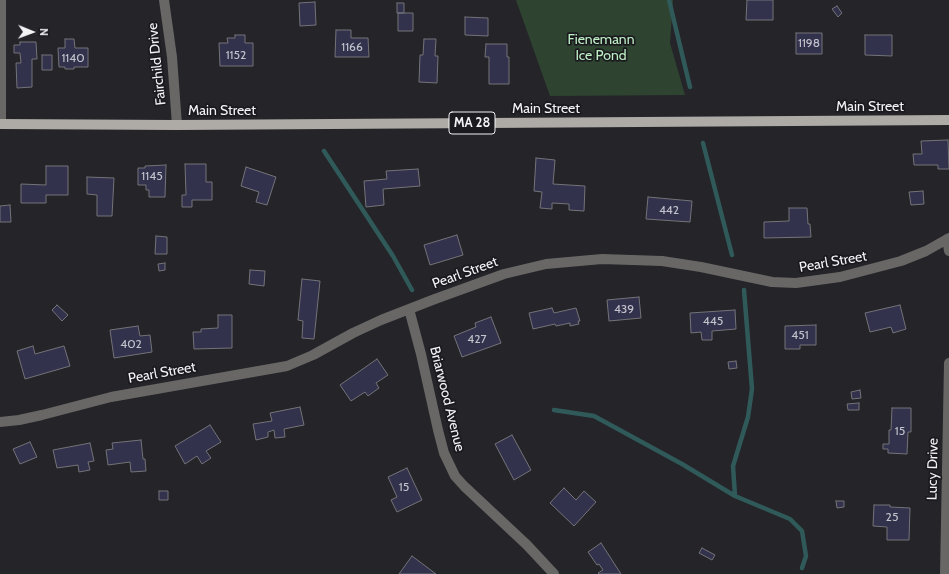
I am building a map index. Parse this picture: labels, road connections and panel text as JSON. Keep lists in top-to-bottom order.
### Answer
{
  "streets": {
    "main road": ["Main Street", "MA 28"],
    "street": [
      "Fairchild Drive",
      "Pearl Street",
      "Briarwood Avenue",
      "Lucy Drive"
    ]
  },
  "crossings": [
    ["Fairchild Drive", "Main Street"],
    ["Pearl Street", "Briarwood Avenue"]
  ],
  "parks": ["Fienemann Ice Pond"],
  "house_numbers": [
    "1198",
    "1166",
    "1152",
    "1140",
    "1145",
    "442",
    "439",
    "445",
    "451",
    "427",
    "402",
    "15",
    "15",
    "25"
  ],
  "north": "right"
}
